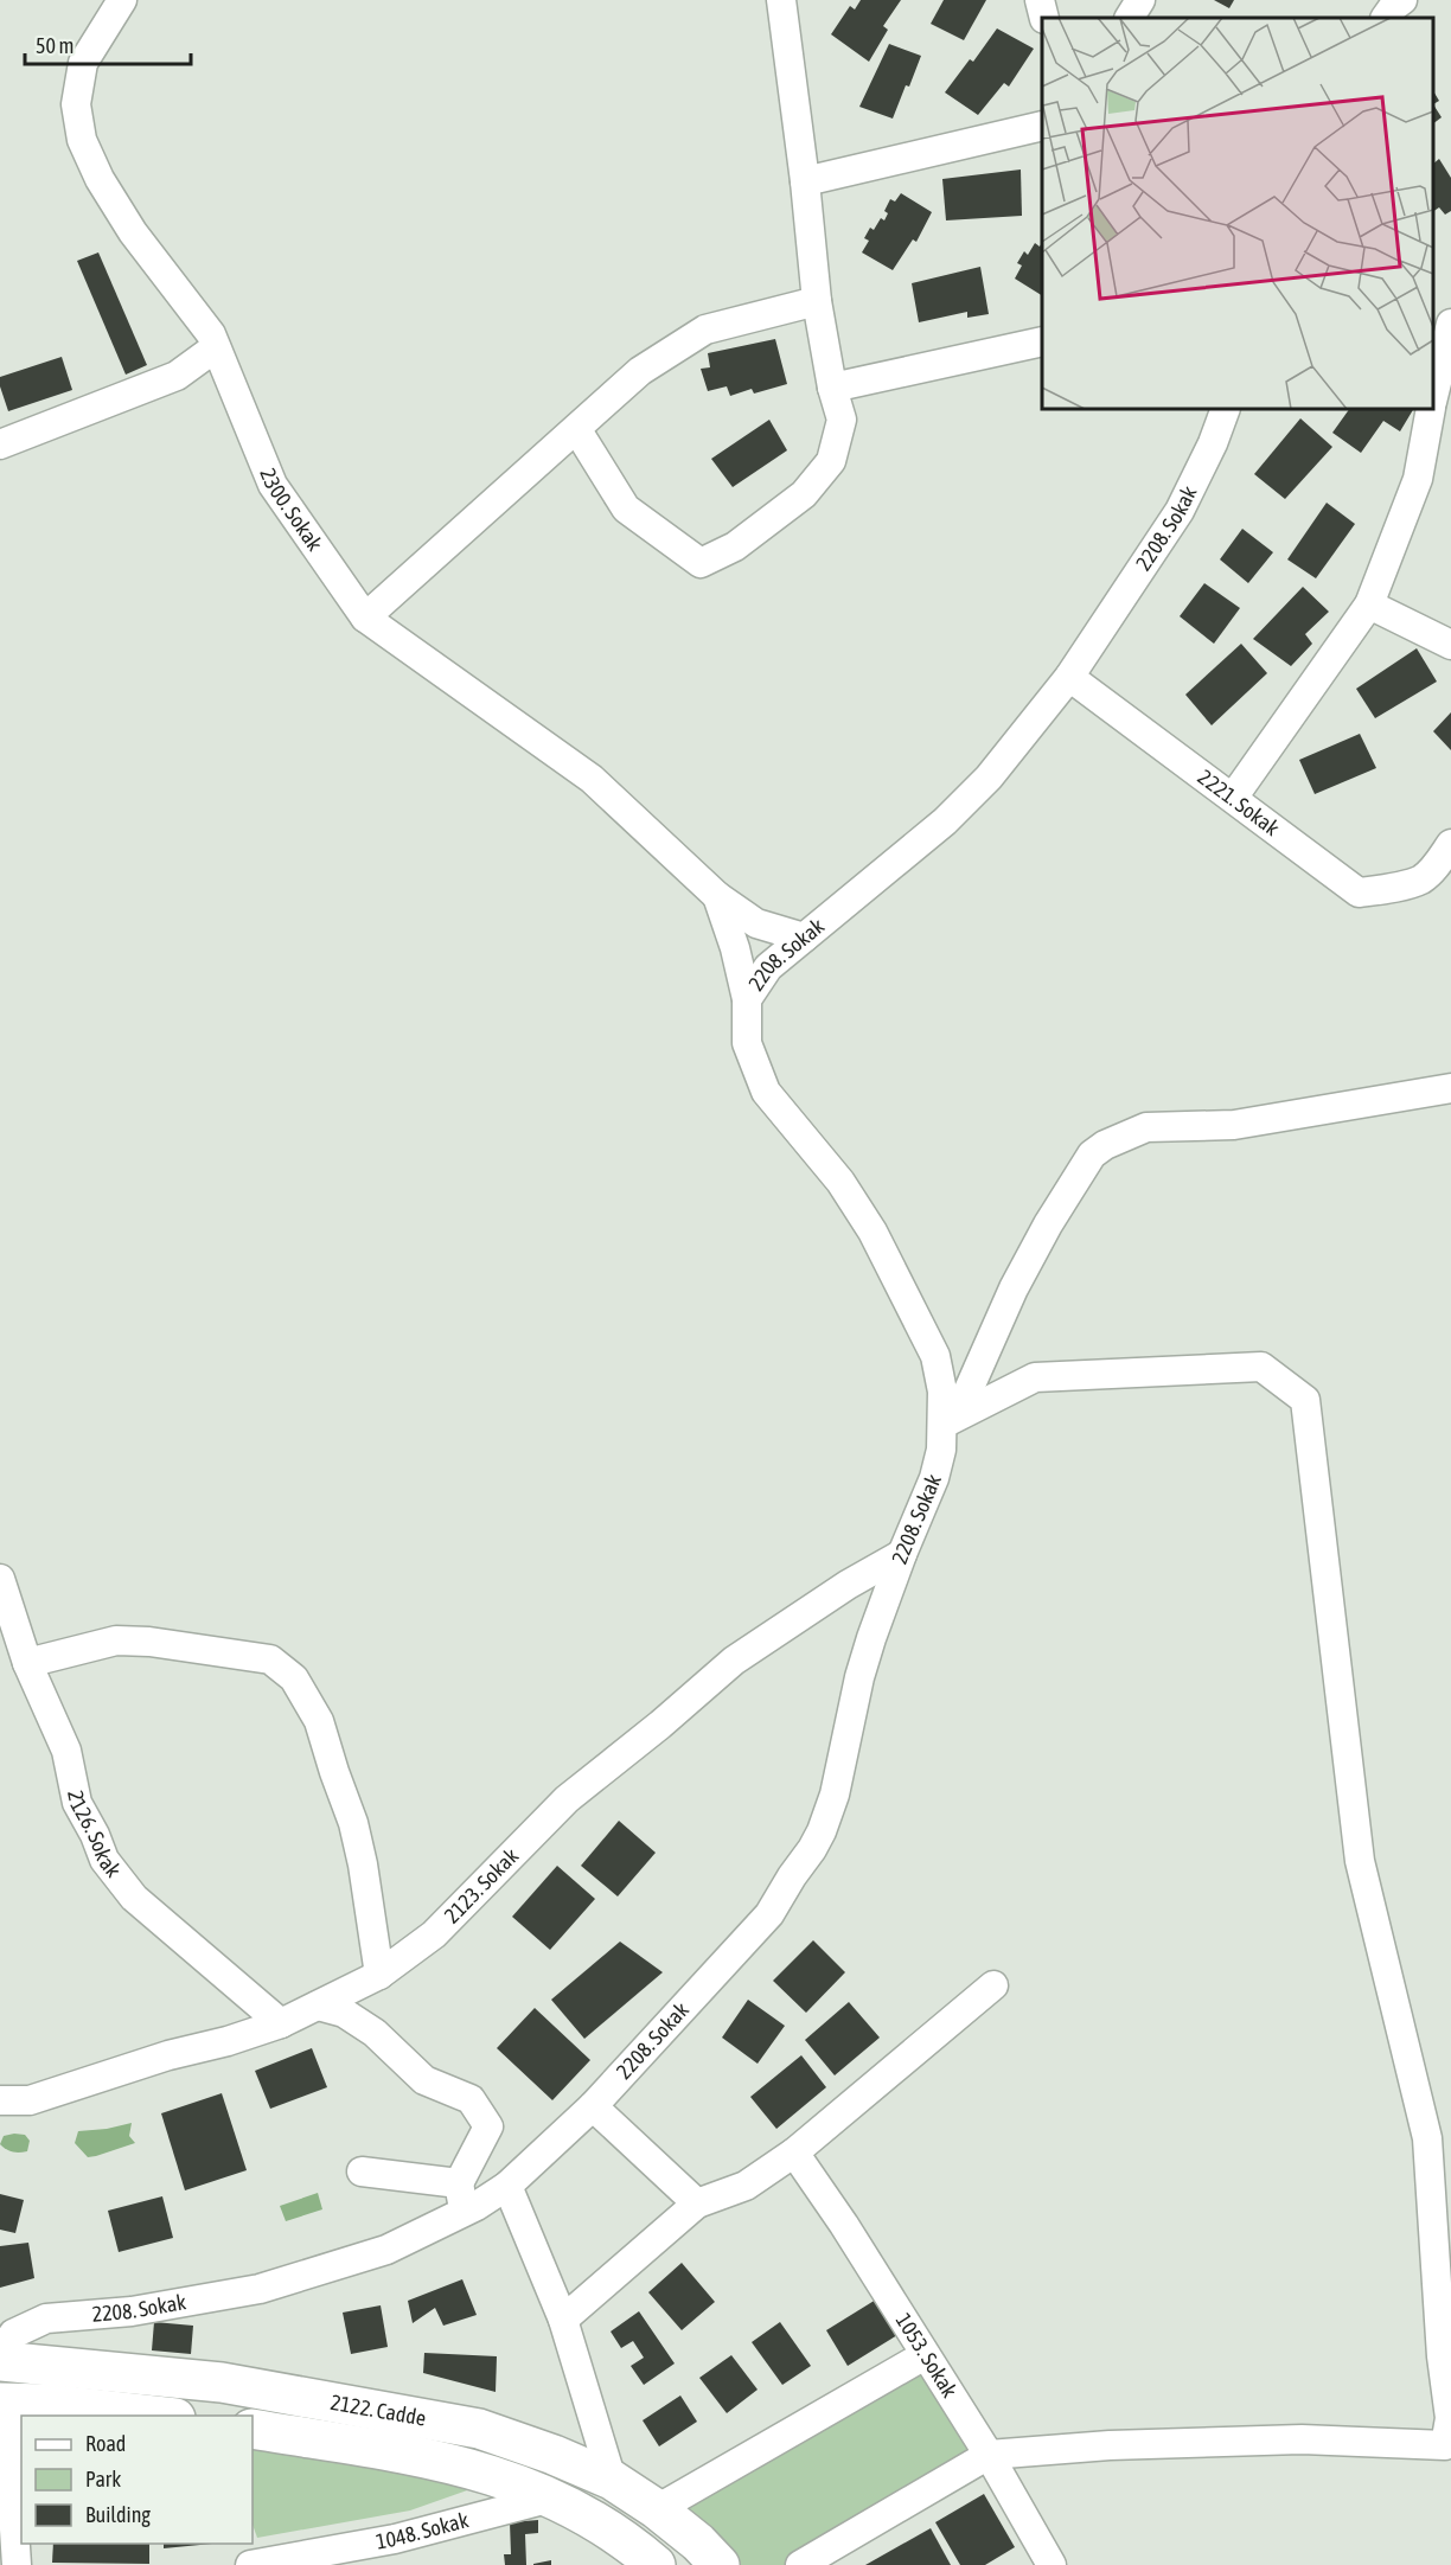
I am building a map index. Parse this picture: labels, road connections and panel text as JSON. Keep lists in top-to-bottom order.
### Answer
{
  "streets": {
    "highway": ["2122. Cadde"],
    "street": [
      "2300. Sokak",
      "2208. Sokak",
      "2221. Sokak",
      "2126. Sokak",
      "2123. Sokak",
      "1053. Sokak",
      "1048. Sokak"
    ]
  },
  "crossings": [
    ["2208. Sokak", "2221. Sokak"],
    ["2208. Sokak", "2123. Sokak"],
    ["2208. Sokak", "2122. Cadde"],
    ["2126. Sokak", "2123. Sokak"],
    ["2122. Cadde", "1048. Sokak"]
  ],
  "legend": ["Road", "Park", "Building"],
  "scale_bar": "50 m"
}
